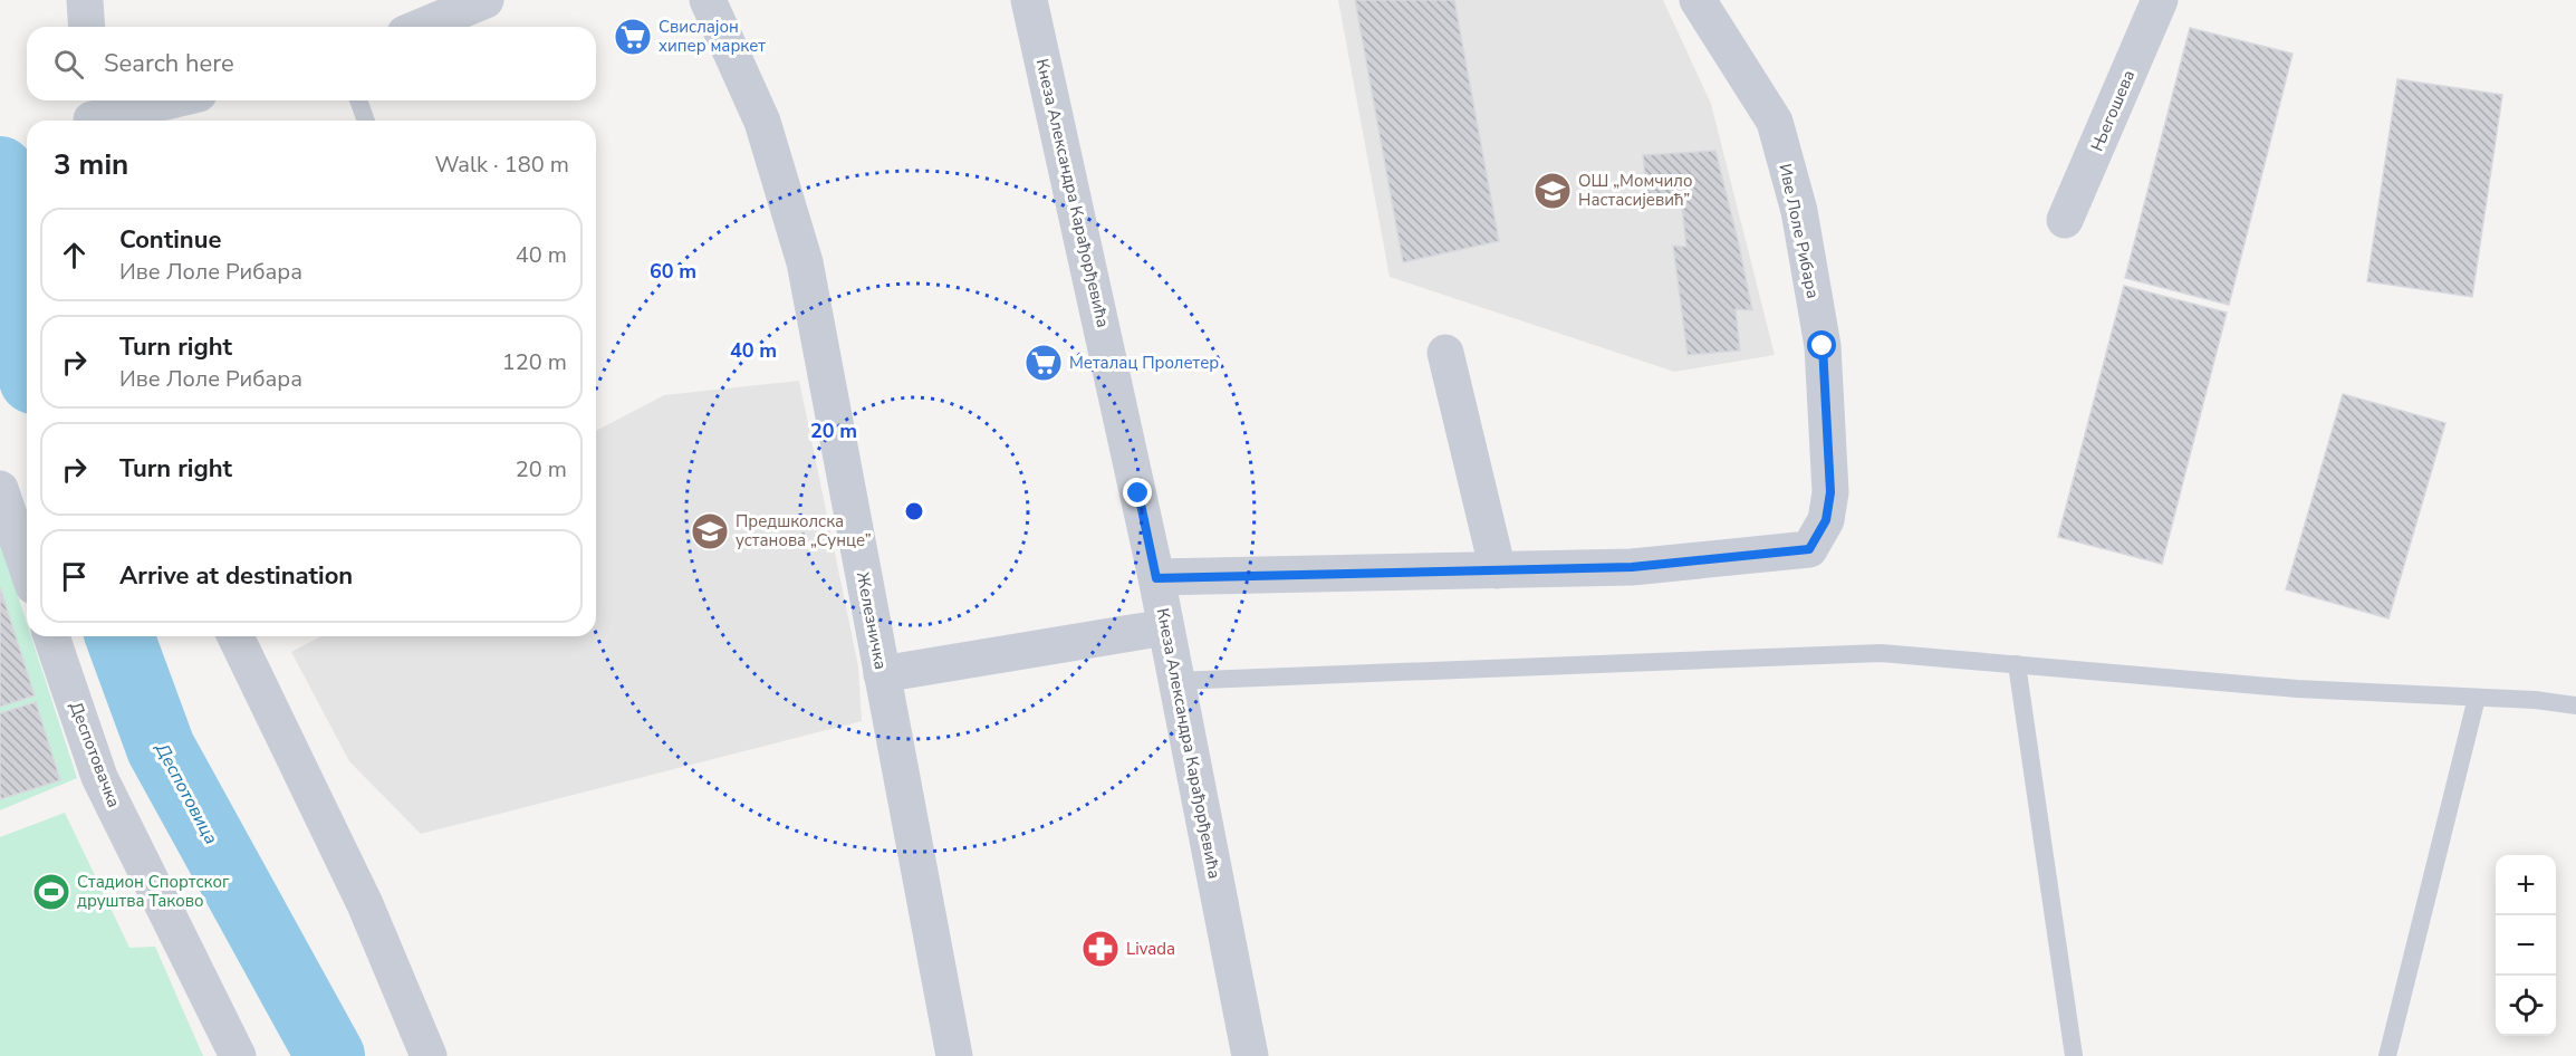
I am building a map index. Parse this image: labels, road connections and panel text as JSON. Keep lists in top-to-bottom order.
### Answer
{
  "streets": {
    "street": [
      "Његошева",
      "Кнеза Александра Карађорђевића",
      "Иве Лоле Рибара",
      "Железничка",
      "Деспотовачка"
    ]
  },
  "crossings": [
    ["Кнеза Александра Карађорђевића", "Иве Лоле Рибара"]
  ],
  "water": ["Деспотовица"],
  "places": {
    "supermarket": ["Свислајон хипер маркет", "Металац Пролетер"],
    "school or university": ["ОШ „Момчило Настасијевић”", "Предшколска установа „Сунце”"],
    "sports": ["Стадион Спортског друштва Таково"],
    "pharmacy": ["Livada"]
  },
  "page": {
    "search": "Search here",
    "heading": ["3 min", "Walk · 180 m"],
    "list": [
      ["Continue", "Иве Лоле Рибара", "40 m"],
      ["Turn right", "Иве Лоле Рибара", "120 m"],
      ["Turn right", "20 m"],
      "Arrive at destination"
    ],
    "map_buttons": ["+", "−"]
  },
  "rings": ["60 m", "40 m", "20 m"]
}
